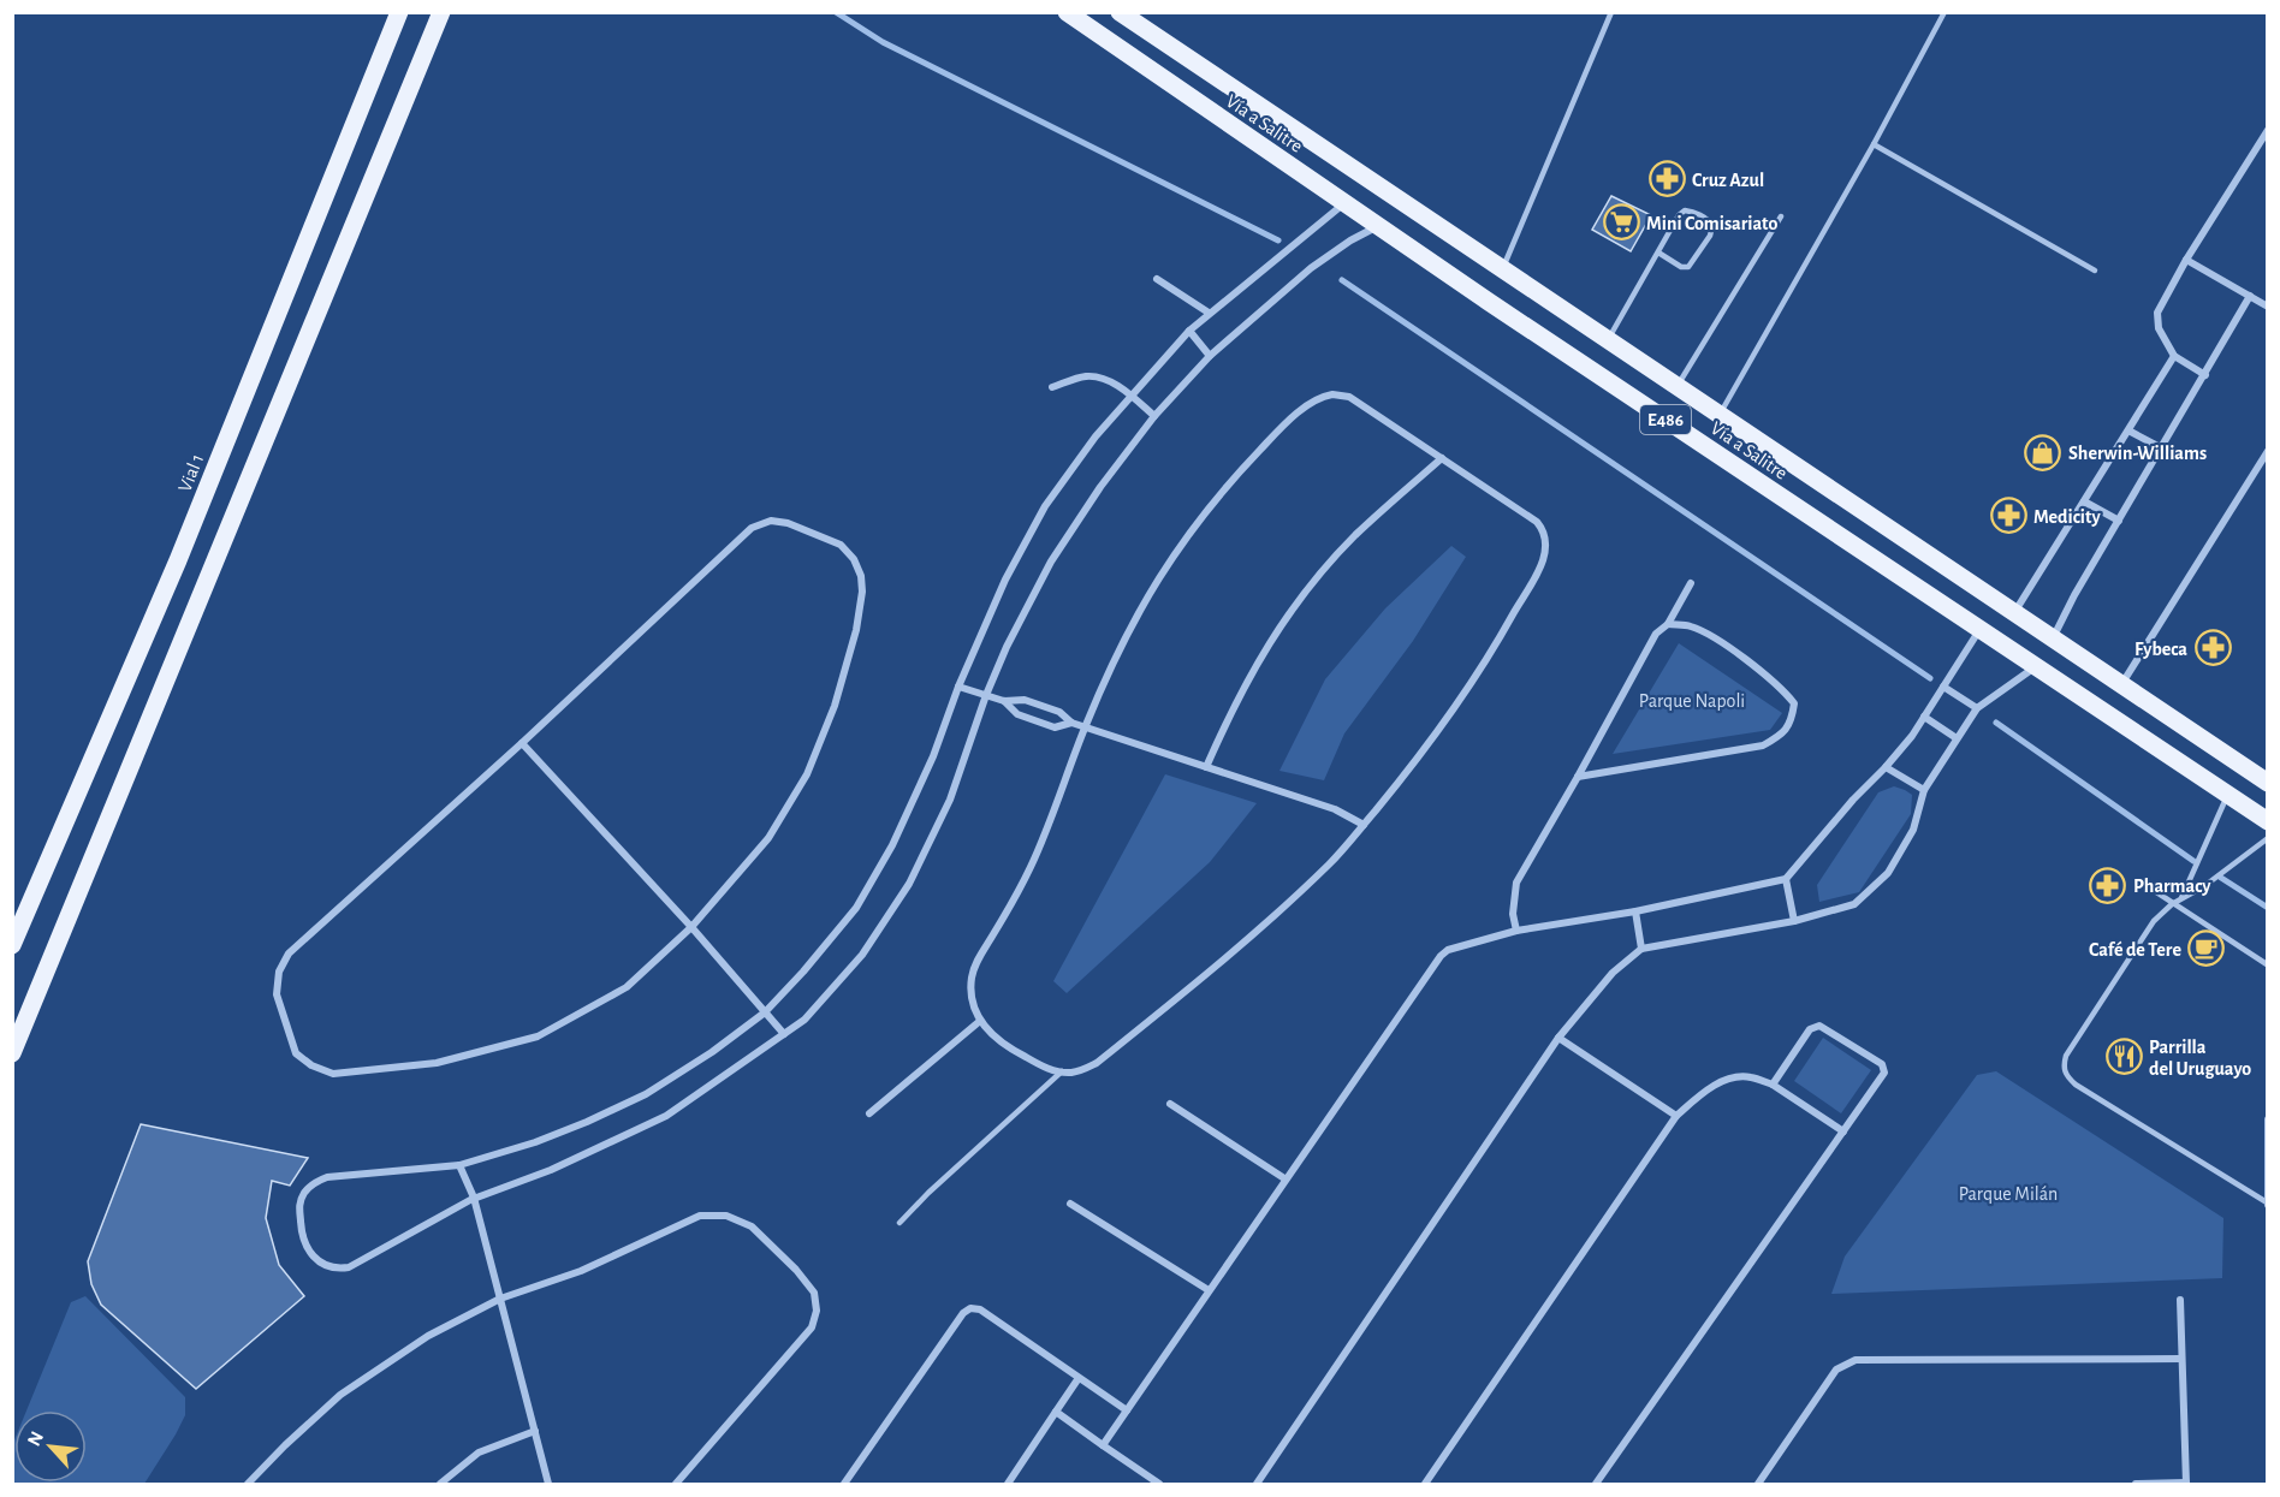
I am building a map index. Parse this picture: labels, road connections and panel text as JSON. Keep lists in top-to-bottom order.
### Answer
{
  "streets": {
    "main road": ["Vía a Salitre", "E486", "Vial 1"]
  },
  "parks": ["Parque Napoli", "Parque Milán"],
  "places": {
    "pharmacy": [
      "Cruz Azul",
      "Medicity",
      "Fybeca",
      "Pharmacy"
    ],
    "supermarket": ["Mini Comisariato"],
    "shop": ["Sherwin-Williams"],
    "cafe": ["Café de Tere"],
    "restaurant": ["Parrilla del Uruguayo"]
  },
  "north": "top left"
}
